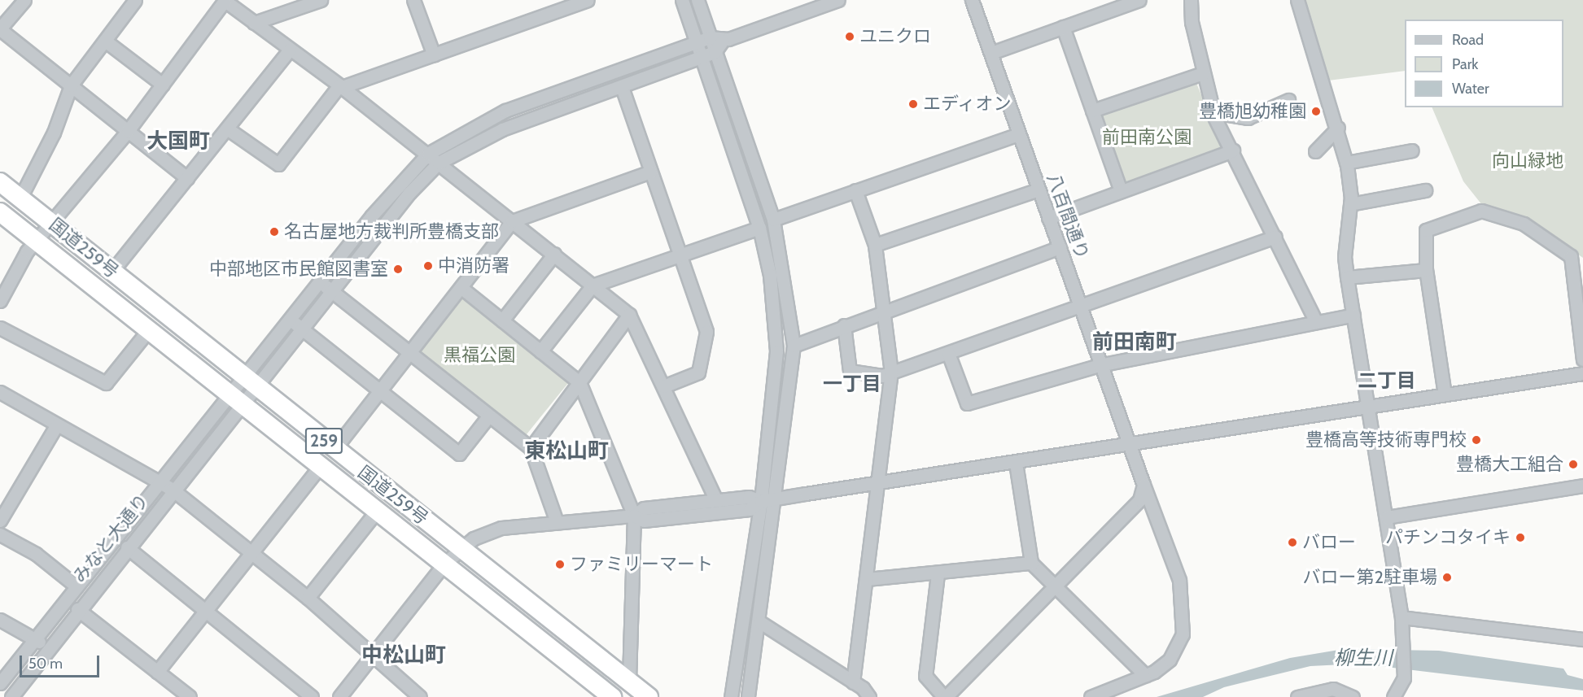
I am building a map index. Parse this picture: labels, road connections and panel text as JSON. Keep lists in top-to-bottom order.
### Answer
{
  "streets": {
    "highway": ["国道259号", "259"],
    "street": ["八百間通り", "みなと大通り"]
  },
  "crossings": [
    ["国道259号", "みなと大通り"]
  ],
  "districts": [
    "大国町",
    "前田南町",
    "二丁目",
    "一丁目",
    "東松山町",
    "中松山町"
  ],
  "water": ["柳生川"],
  "parks": ["前田南公園", "向山緑地", "黒福公園"],
  "places": [
    "ユニクロ",
    "エディオン",
    "豊橋旭幼稚園",
    "名古屋地方裁判所豊橋支部",
    "中消防署",
    "中部地区市民館図書室",
    "豊橋高等技術専門校",
    "豊橋大工組合",
    "パチンコタイキ",
    "バロー",
    "ファミリーマート",
    "バロー第2駐車場"
  ],
  "legend": ["Road", "Park", "Water"],
  "scale_bar": "50 m"
}
